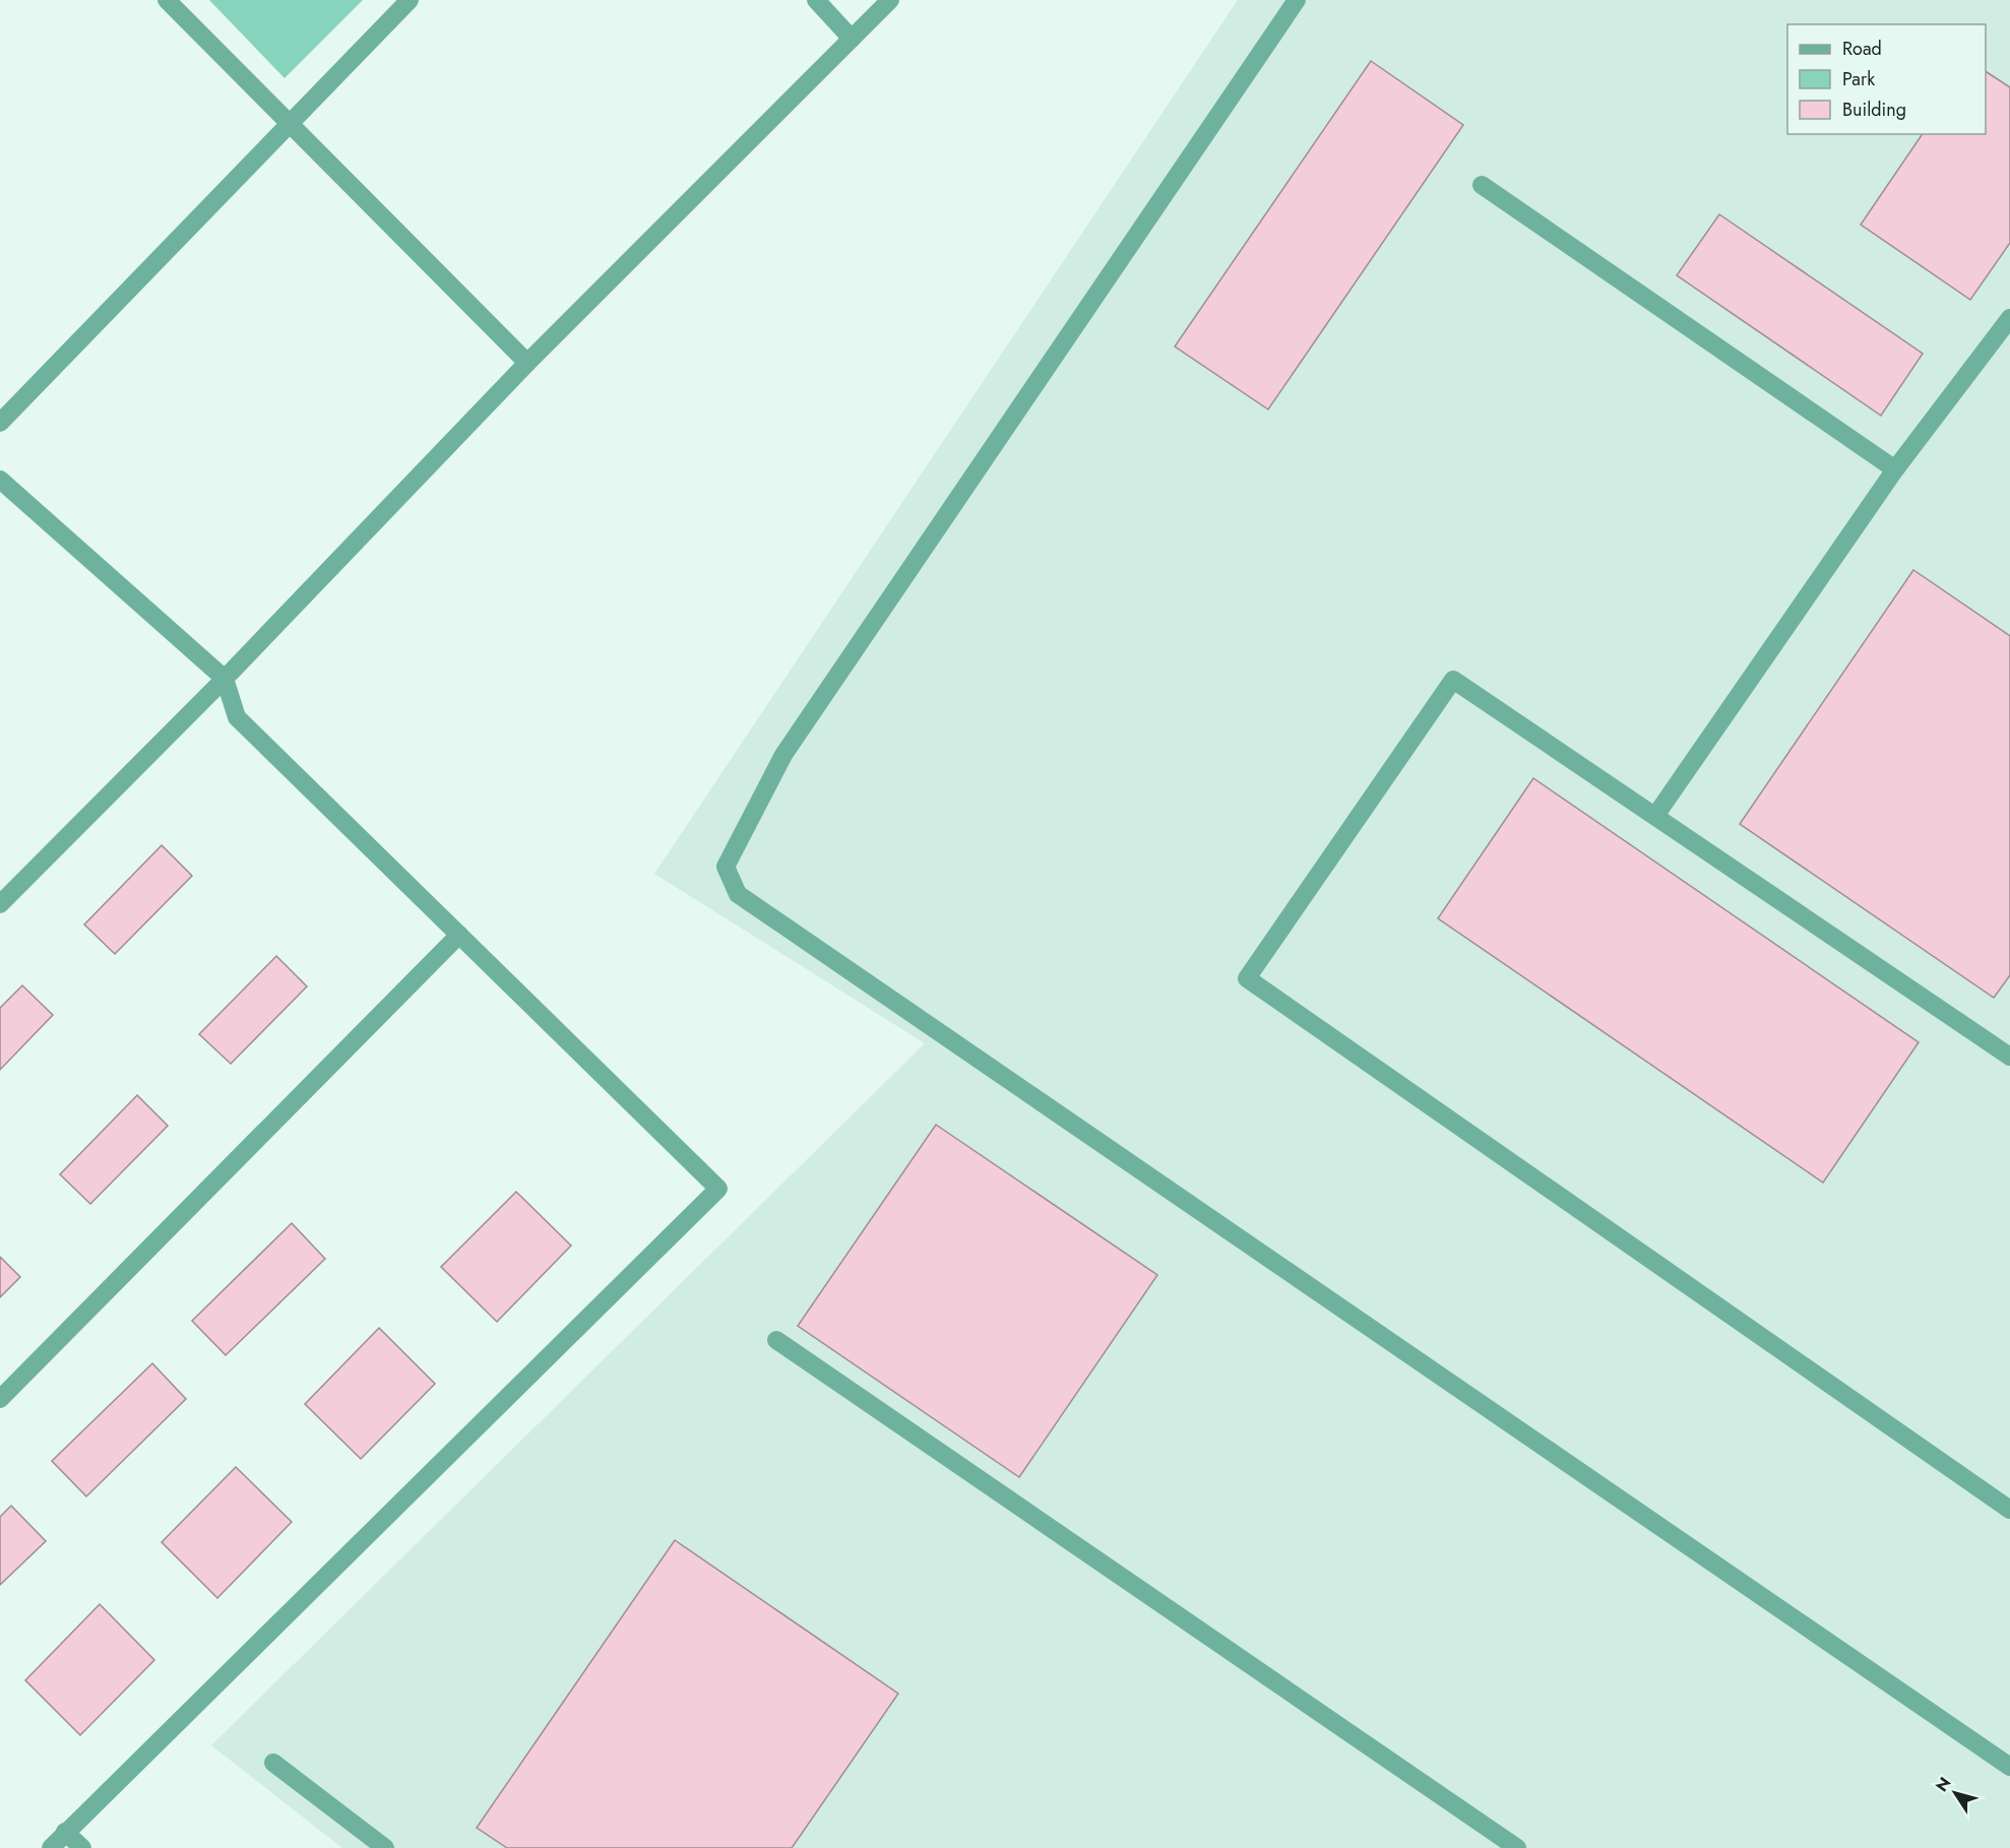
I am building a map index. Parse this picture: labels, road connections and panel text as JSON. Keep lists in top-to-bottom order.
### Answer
{
  "legend": ["Road", "Park", "Building"],
  "north": "top left"
}
